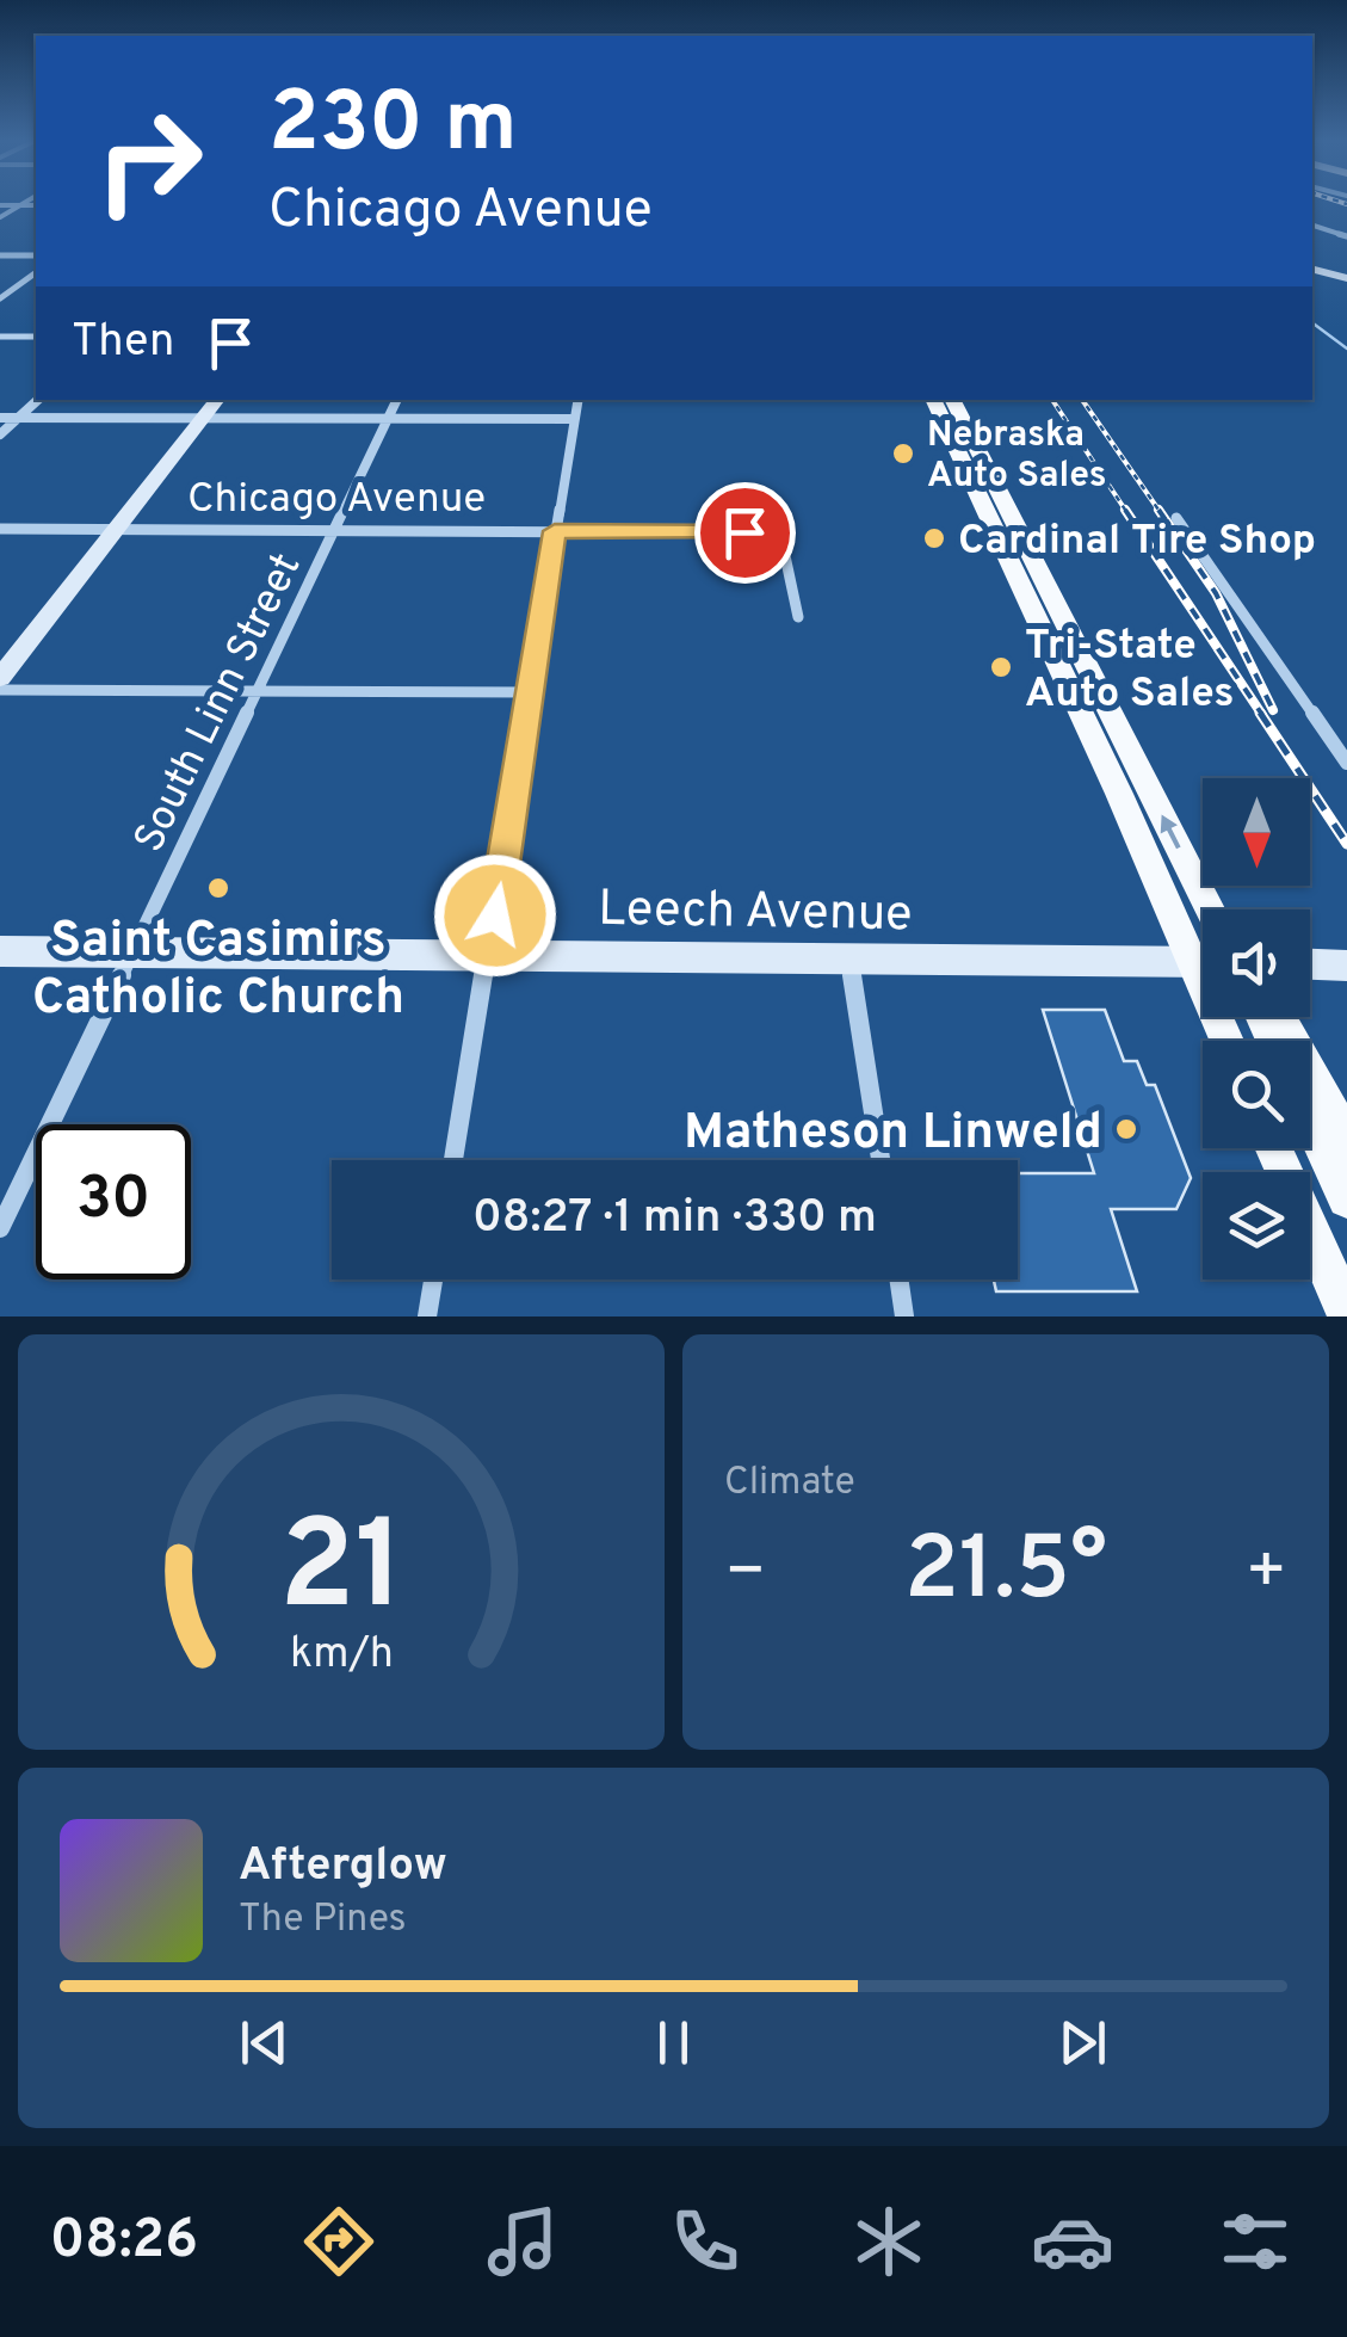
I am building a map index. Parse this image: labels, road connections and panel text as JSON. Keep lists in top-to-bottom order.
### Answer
{
  "streets": {
    "street": ["Chicago Avenue", "South Linn Street", "Leech Avenue"]
  },
  "crossings": [
    ["Chicago Avenue", "South Linn Street"],
    ["South Linn Street", "Leech Avenue"]
  ],
  "places": [
    "Nebraska Auto Sales",
    "Cardinal Tire Shop",
    "Tri-State Auto Sales",
    "Saint Casimirs Catholic Church",
    "Matheson Linweld"
  ],
  "north": "bottom",
  "page": {
    "turn": ["230 m", "Chicago Avenue"],
    "then": "Then",
    "limit": "30",
    "trip": "08:27 · 1 min · 330 m",
    "tile": "Climate",
    "heat": ["−", "21.5°", "+"],
    "song": ["Afterglow", "The Pines"],
    "tabs": "08:26",
    "gauge": ["21", "km/h"]
  }
}
